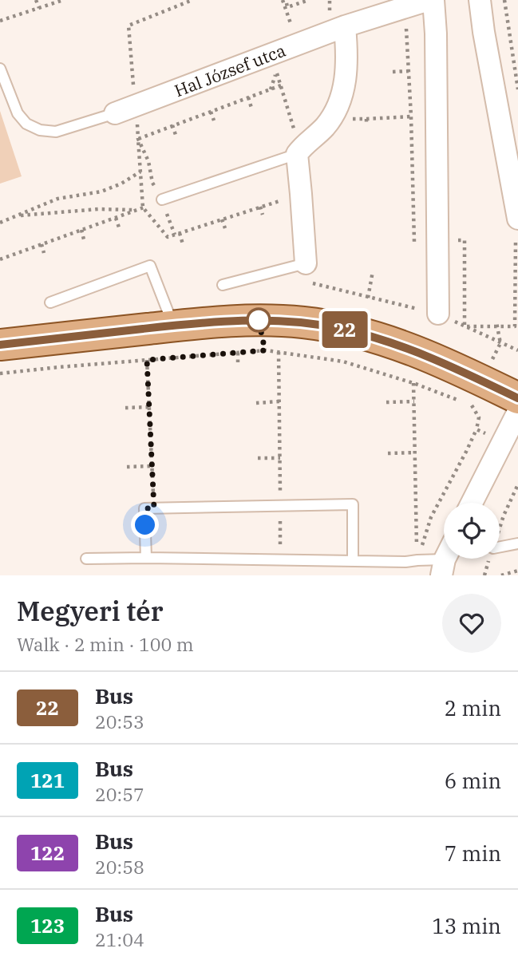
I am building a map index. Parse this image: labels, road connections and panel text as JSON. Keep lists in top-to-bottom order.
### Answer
{
  "streets": {
    "street": ["Hal József utca"]
  },
  "lines": ["bus line 22"],
  "page": {
    "on_map": "22",
    "heading": ["Megyeri tér", "Walk · 2 min · 100 m"],
    "list": [
      {
        "mark": "22",
        "name": "Bus",
        "note": "20:53",
        "value": "2 min"
      },
      {
        "mark": "121",
        "name": "Bus",
        "note": "20:57",
        "value": "6 min"
      },
      {
        "mark": "122",
        "name": "Bus",
        "note": "20:58",
        "value": "7 min"
      },
      {
        "mark": "123",
        "name": "Bus",
        "note": "21:04",
        "value": "13 min"
      }
    ]
  }
}
